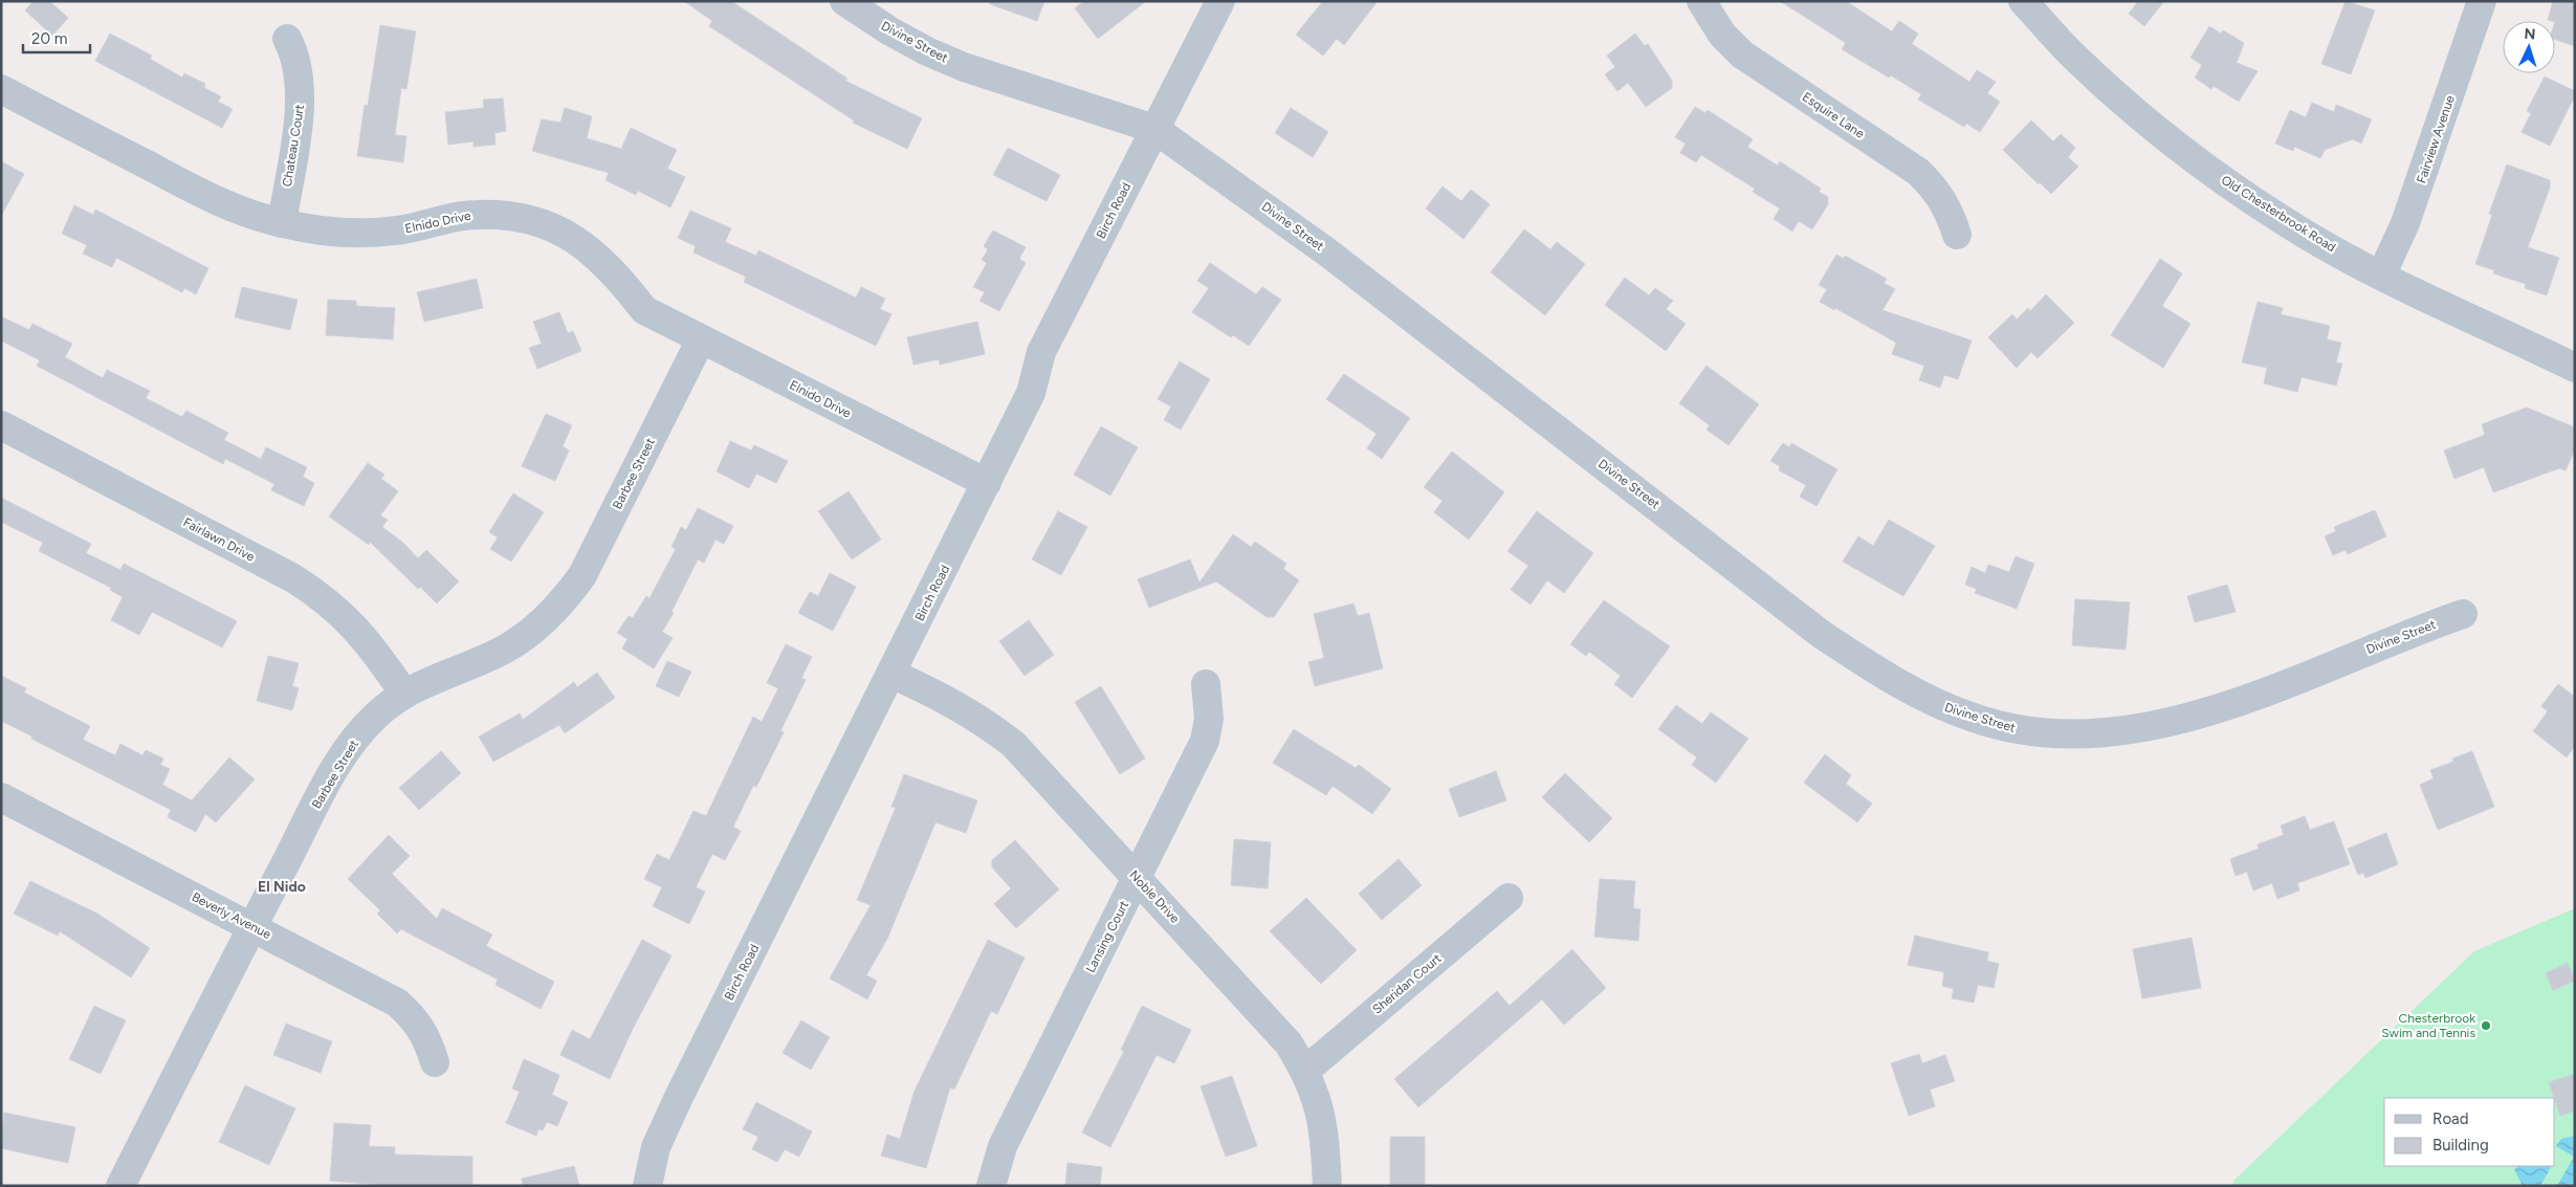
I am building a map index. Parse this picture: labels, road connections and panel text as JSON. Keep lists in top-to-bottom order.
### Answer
{
  "streets": {
    "street": [
      "Divine Street",
      "Esquire Lane",
      "Fairview Avenue",
      "Chateau Court",
      "Birch Road",
      "Old Chesterbrook Road",
      "Elnido Drive",
      "Barbee Street",
      "Fairlawn Drive",
      "Noble Drive",
      "Beverly Avenue",
      "Lansing Court",
      "Sheridan Court"
    ]
  },
  "crossings": [
    ["Divine Street", "Birch Road"],
    ["Fairview Avenue", "Old Chesterbrook Road"],
    ["Chateau Court", "Elnido Drive"],
    ["Birch Road", "Elnido Drive"],
    ["Birch Road", "Noble Drive"],
    ["Elnido Drive", "Barbee Street"],
    ["Barbee Street", "Fairlawn Drive"],
    ["Barbee Street", "Beverly Avenue"],
    ["Noble Drive", "Lansing Court"],
    ["Noble Drive", "Sheridan Court"]
  ],
  "districts": ["El Nido"],
  "places": ["Chesterbrook Swim and Tennis"],
  "legend": ["Road", "Building"],
  "scale_bar": "20 m",
  "north": "top"
}
